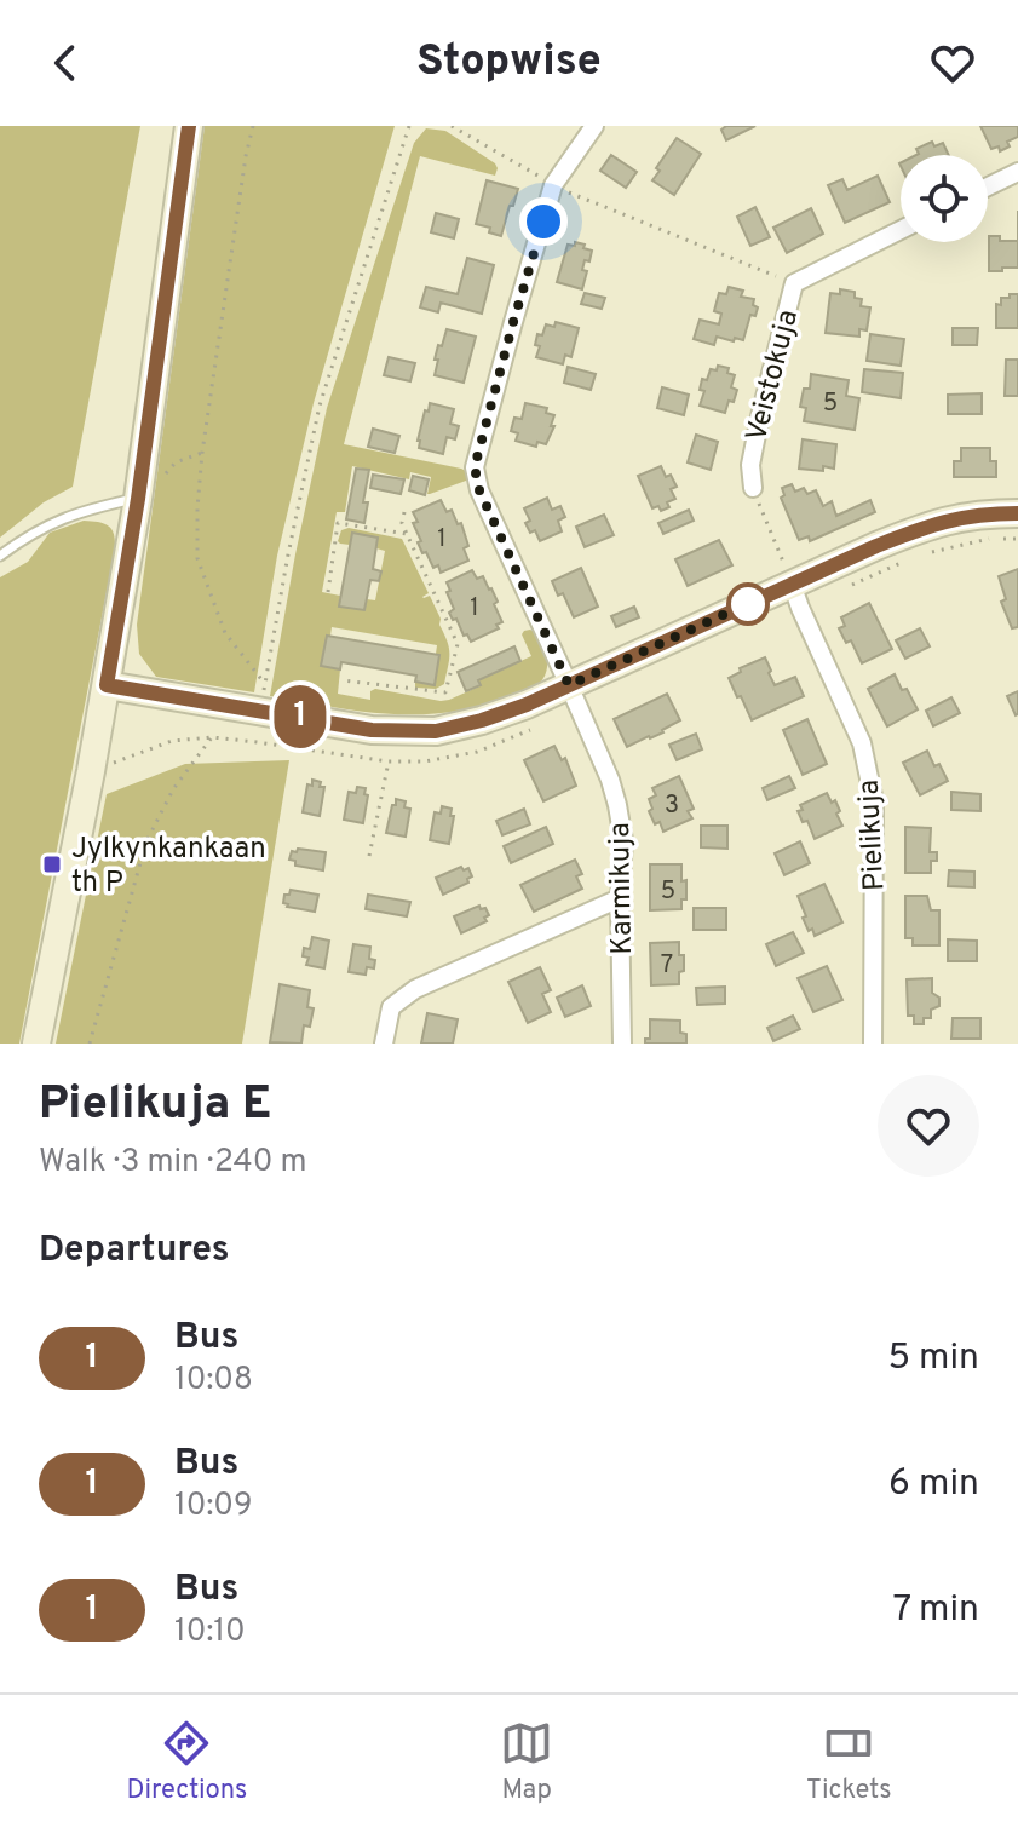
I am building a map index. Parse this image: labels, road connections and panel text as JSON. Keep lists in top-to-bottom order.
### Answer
{
  "streets": {
    "street": ["Veistokuja", "Pielikuja", "Karmikuja"]
  },
  "places": {
    "transit": ["Jylkynkankaan th P"]
  },
  "lines": ["bus line 1"],
  "house_numbers": [
    "5",
    "1",
    "1",
    "3",
    "5",
    "7"
  ],
  "page": {
    "header": "Stopwise",
    "on_map": "1",
    "heading": [
      ["Pielikuja E", "Walk · 3 min · 240 m"],
      "Departures"
    ],
    "list": [
      {
        "mark": "1",
        "name": "Bus",
        "note": "10:08",
        "value": "5 min"
      },
      {
        "mark": "1",
        "name": "Bus",
        "note": "10:09",
        "value": "6 min"
      },
      {
        "mark": "1",
        "name": "Bus",
        "note": "10:10",
        "value": "7 min"
      }
    ],
    "tabs": ["Directions", "Map", "Tickets"]
  }
}
